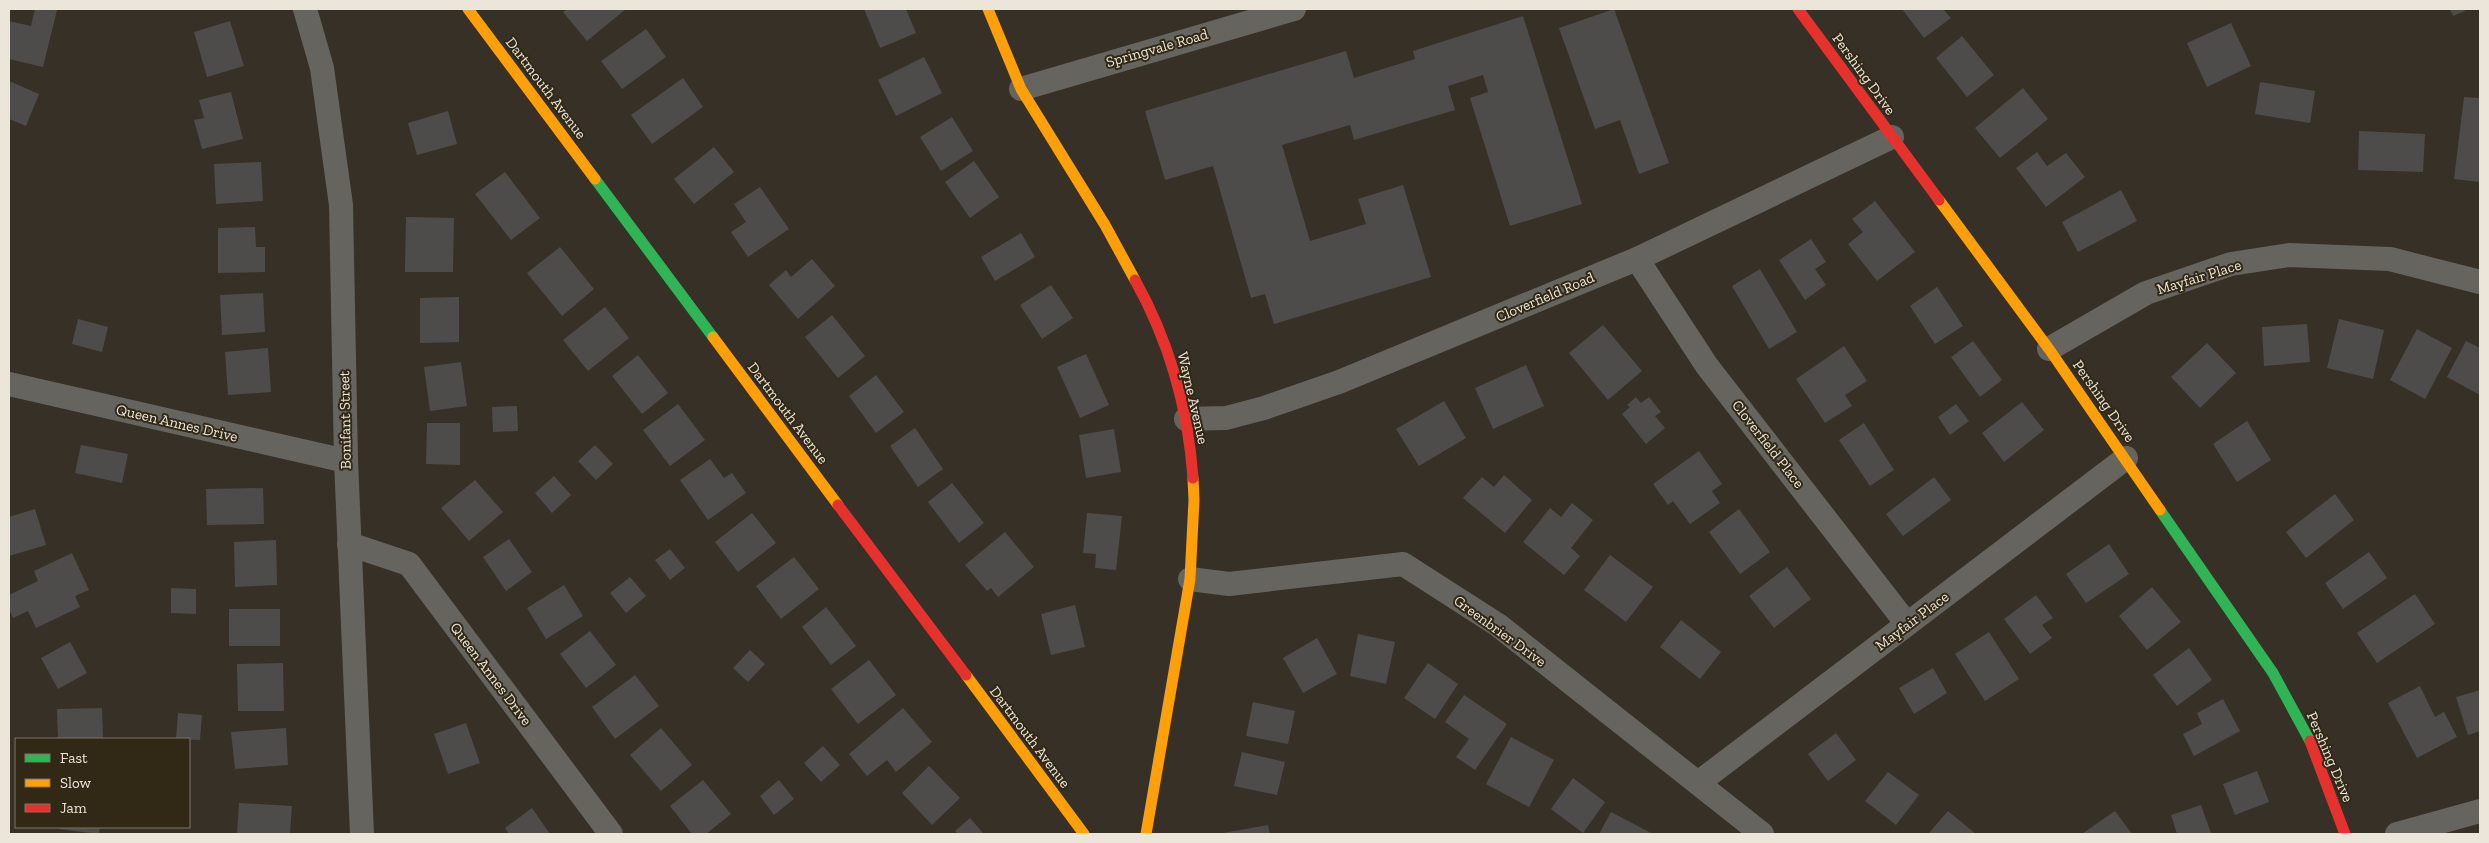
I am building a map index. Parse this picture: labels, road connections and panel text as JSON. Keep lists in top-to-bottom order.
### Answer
{
  "streets": {
    "street": [
      "Springvale Road",
      "Pershing Drive",
      "Dartmouth Avenue",
      "Mayfair Place",
      "Cloverfield Road",
      "Wayne Avenue",
      "Bonifant Street",
      "Queen Annes Drive",
      "Cloverfield Place",
      "Greenbrier Drive"
    ]
  },
  "crossings": [
    ["Springvale Road", "Wayne Avenue"],
    ["Pershing Drive", "Mayfair Place"],
    ["Pershing Drive", "Cloverfield Road"],
    ["Mayfair Place", "Cloverfield Place"],
    ["Mayfair Place", "Greenbrier Drive"],
    ["Cloverfield Road", "Wayne Avenue"],
    ["Cloverfield Road", "Cloverfield Place"],
    ["Wayne Avenue", "Greenbrier Drive"],
    ["Bonifant Street", "Queen Annes Drive"]
  ],
  "legend": ["Fast", "Slow", "Jam"]
}
